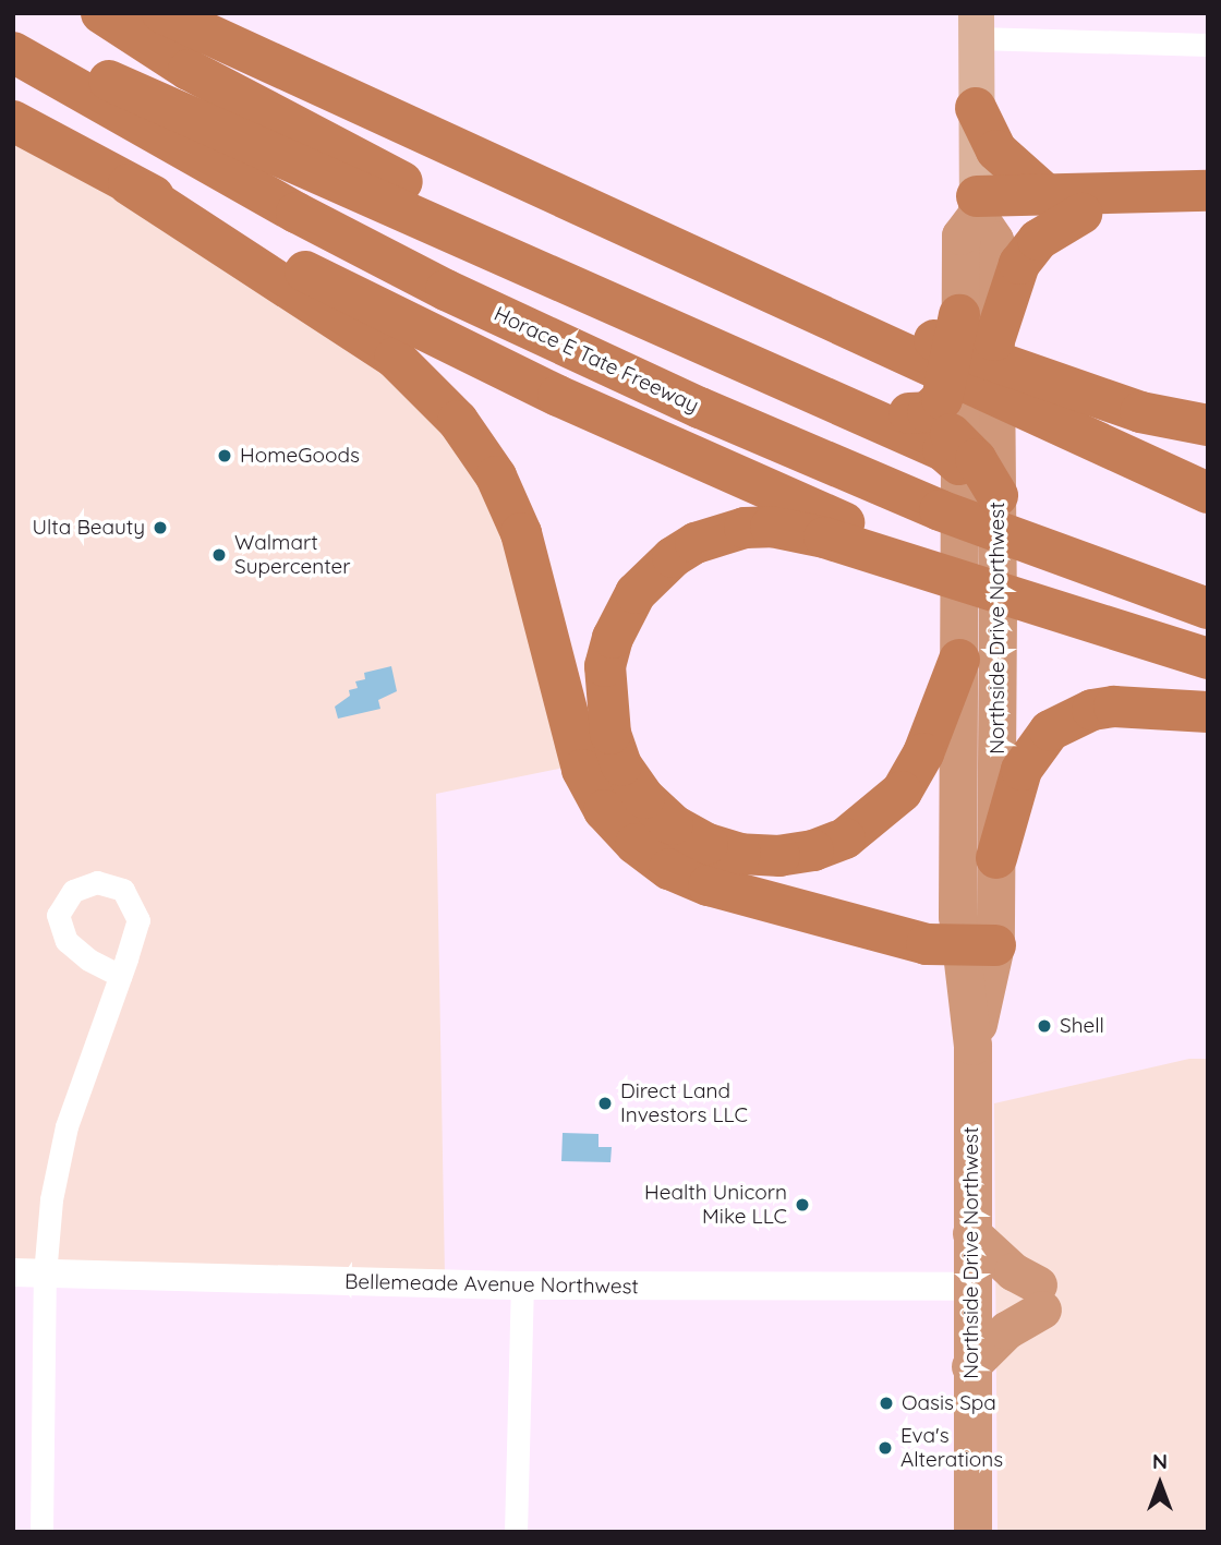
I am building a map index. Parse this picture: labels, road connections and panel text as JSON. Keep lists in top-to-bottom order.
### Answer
{
  "streets": {
    "highway": ["Horace E Tate Freeway", "Northside Drive Northwest"],
    "street": ["Bellemeade Avenue Northwest"]
  },
  "crossings": [
    ["Northside Drive Northwest", "Bellemeade Avenue Northwest"]
  ],
  "places": [
    "HomeGoods",
    "Ulta Beauty",
    "Walmart Supercenter",
    "Shell",
    "Direct Land Investors LLC",
    "Health Unicorn Mike LLC",
    "Oasis Spa",
    "Eva's Alterations"
  ],
  "north": "top"
}
